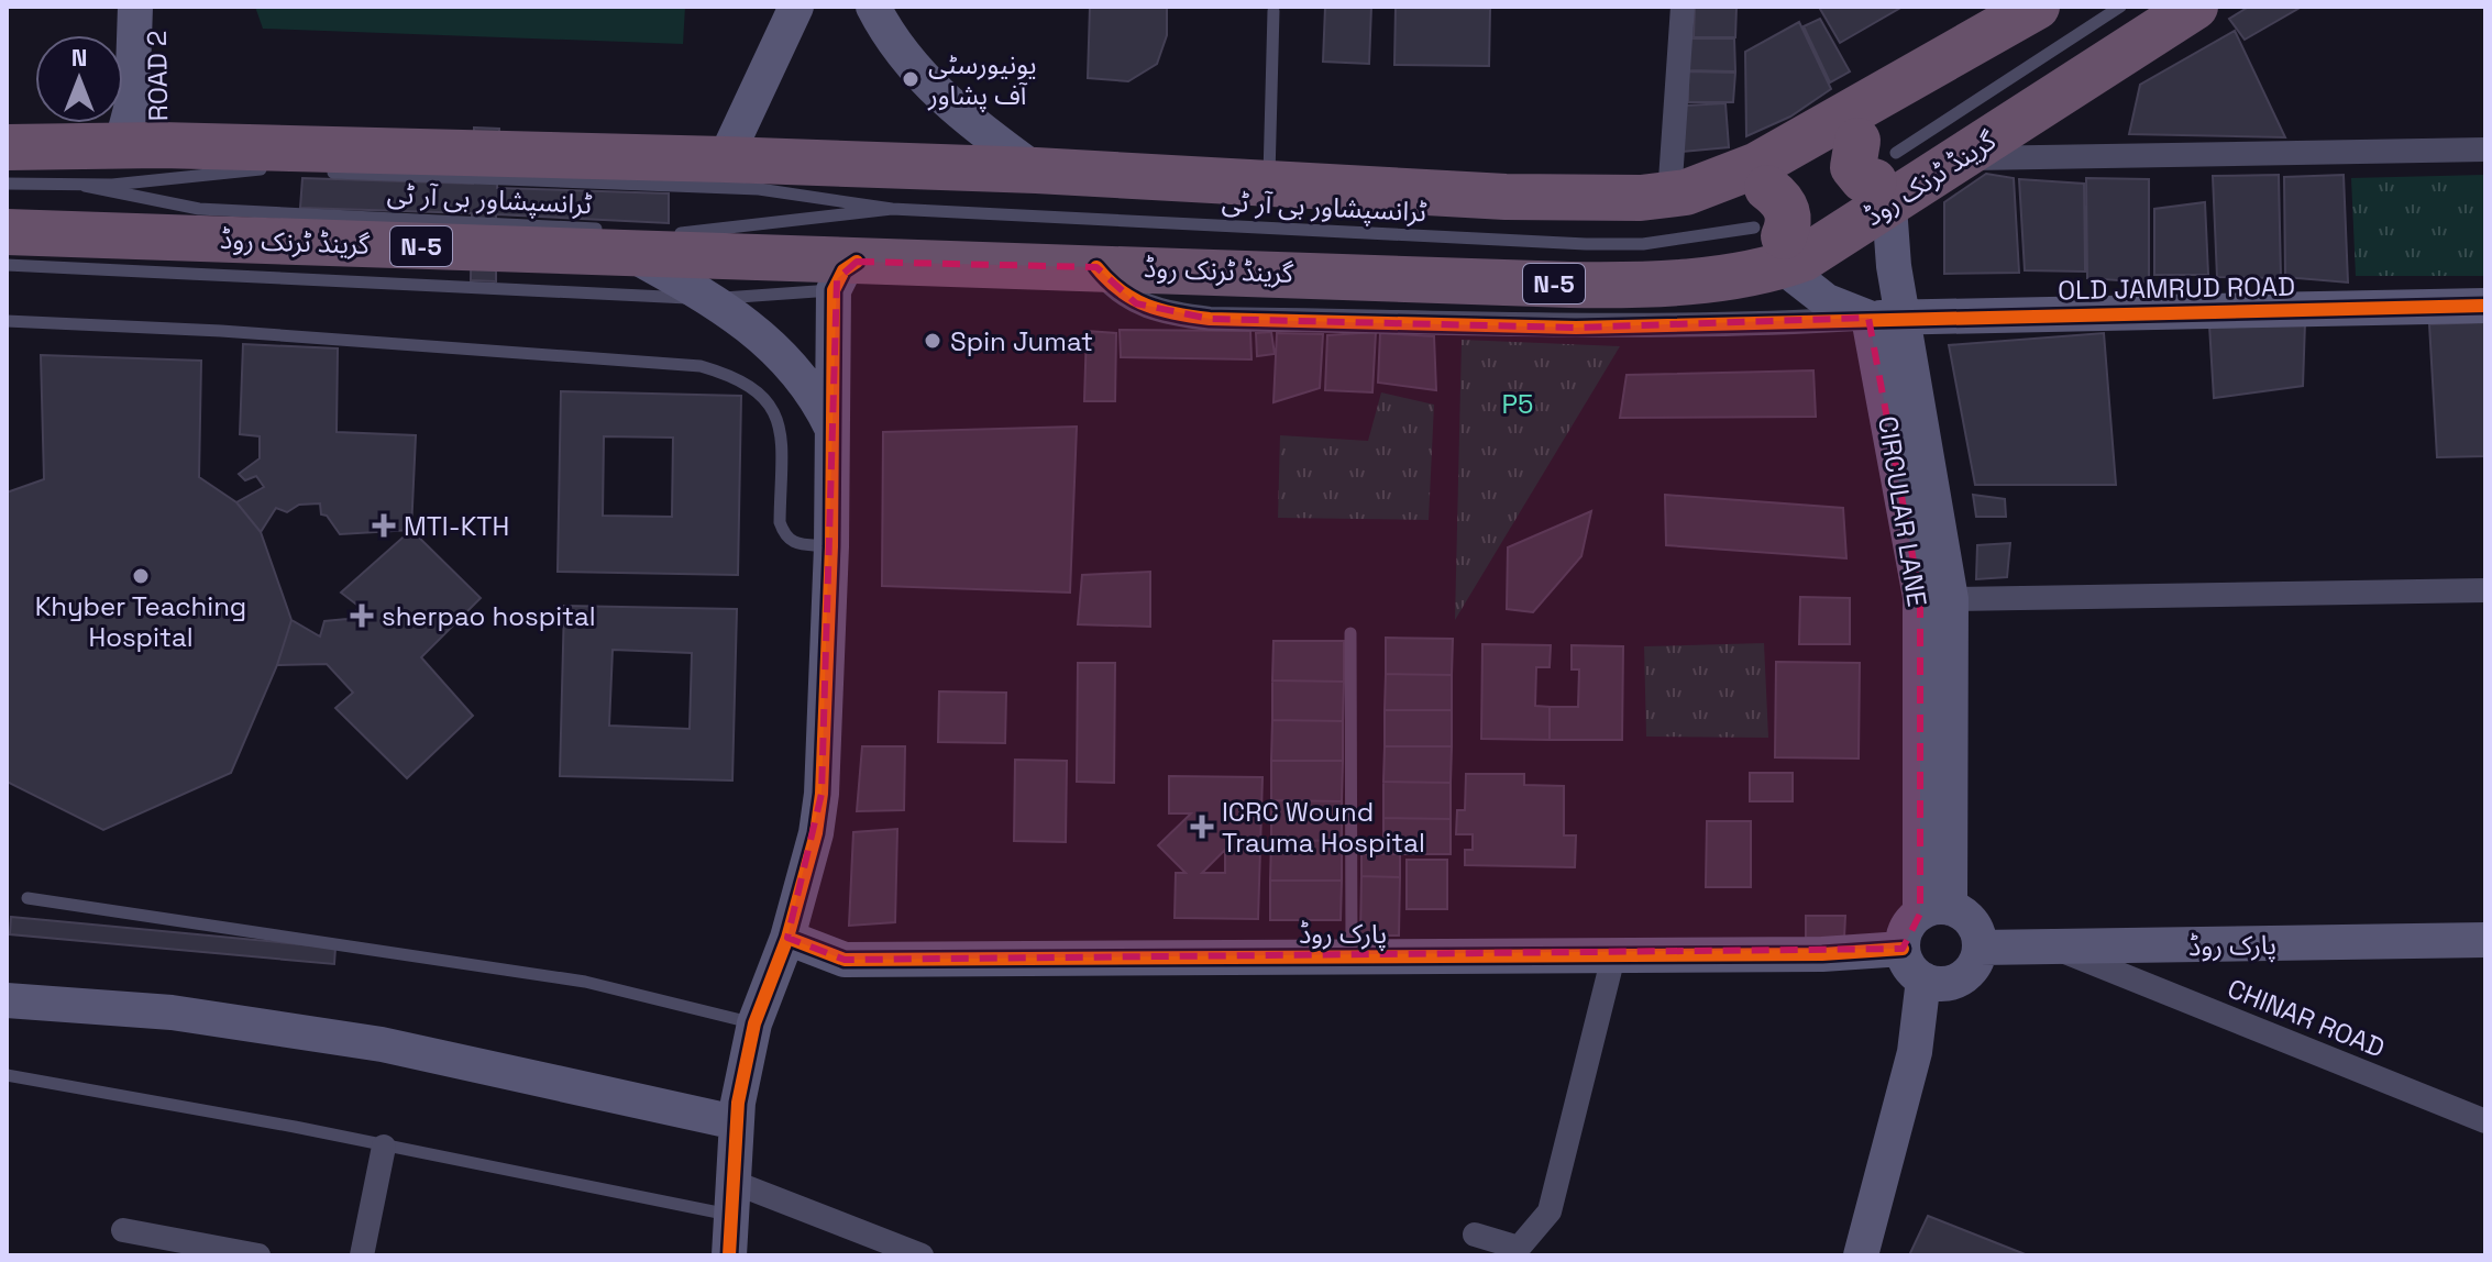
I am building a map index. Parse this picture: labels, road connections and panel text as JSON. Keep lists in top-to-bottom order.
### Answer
{
  "streets": {
    "highway": ["گرینڈ ٹرنک روڈ", "N-5"],
    "street": [
      "ROAD 2",
      "OLD JAMRUD ROAD",
      "CIRCULAR LANE",
      "پارک روڈ",
      "CHINAR ROAD"
    ],
    "lane": ["ٹرانسپشاور بی آر ٹی"]
  },
  "crossings": [
    ["گرینڈ ٹرنک روڈ", "ٹرانسپشاور بی آر ٹی"],
    ["OLD JAMRUD ROAD", "CIRCULAR LANE"],
    ["CIRCULAR LANE", "پارک روڈ"],
    ["پارک روڈ", "CHINAR ROAD"]
  ],
  "parks": ["P5"],
  "places": {
    "other": ["یونیورسٹی آف پشاور", "Spin Jumat", "Khyber Teaching Hospital"],
    "health": ["MTI-KTH", "sherpao hospital", "ICRC Wound Trauma Hospital"]
  },
  "north": "top"
}
